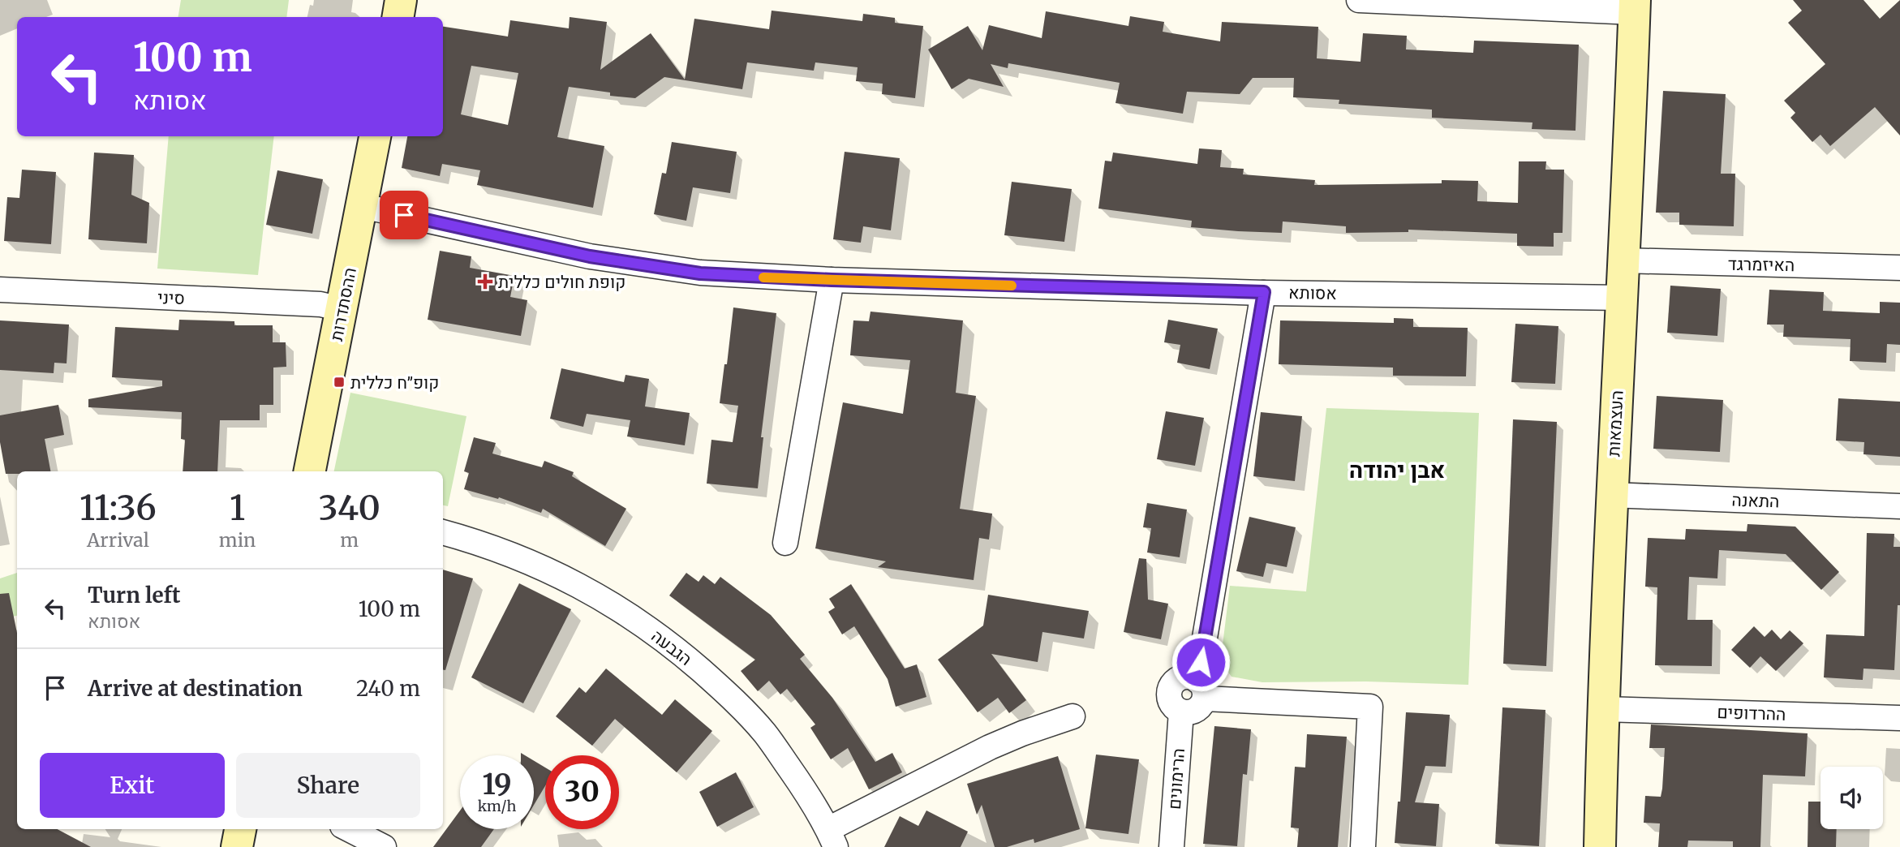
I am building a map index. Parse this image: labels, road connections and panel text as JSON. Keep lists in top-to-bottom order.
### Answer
{
  "streets": {
    "street": [
      "האיזמרגד",
      "אסותא",
      "סיני",
      "ההסתדרות",
      "העצמאות",
      "התאנה",
      "הגבעה",
      "ההרדופים",
      "הרימונים"
    ]
  },
  "crossings": [
    ["האיזמרגד", "העצמאות"],
    ["אסותא", "ההסתדרות"],
    ["אסותא", "העצמאות"],
    ["סיני", "ההסתדרות"],
    ["העצמאות", "התאנה"],
    ["העצמאות", "ההרדופים"]
  ],
  "districts": ["אבן יהודה"],
  "places": {
    "health": ["קופת חולים כללית"],
    "transit": ["קופ״ח כללית"]
  },
  "page": {
    "turn": ["100 m", "אסותא"],
    "eta": [
      "11:36",
      "Arrival",
      "1",
      "min",
      "340",
      "m"
    ],
    "list": [
      {
        "name": "Turn left",
        "note": "אסותא",
        "value": "100 m"
      },
      {
        "name": "Arrive at destination",
        "value": "240 m"
      }
    ],
    "buttons": ["Exit", "Share"],
    "speed": "19 km/h",
    "limit": "30"
  }
}
